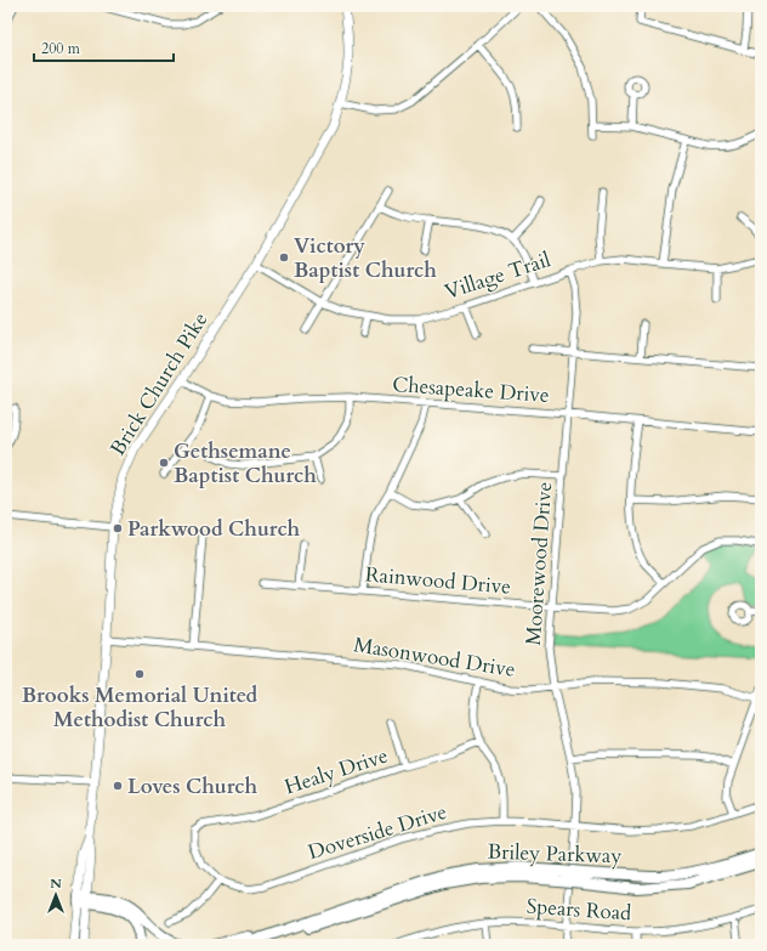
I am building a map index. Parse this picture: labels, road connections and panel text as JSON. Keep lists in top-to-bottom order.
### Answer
{
  "streets": {
    "highway": ["Briley Parkway"],
    "main road": ["Brick Church Pike"],
    "street": [
      "Village Trail",
      "Chesapeake Drive",
      "Moorewood Drive",
      "Rainwood Drive",
      "Masonwood Drive",
      "Healy Drive",
      "Doverside Drive",
      "Spears Road"
    ]
  },
  "crossings": [
    ["Village Trail", "Brick Church Pike"],
    ["Village Trail", "Moorewood Drive"],
    ["Brick Church Pike", "Chesapeake Drive"],
    ["Brick Church Pike", "Masonwood Drive"],
    ["Chesapeake Drive", "Moorewood Drive"],
    ["Moorewood Drive", "Rainwood Drive"],
    ["Moorewood Drive", "Masonwood Drive"],
    ["Moorewood Drive", "Doverside Drive"],
    ["Moorewood Drive", "Spears Road"],
    ["Healy Drive", "Doverside Drive"]
  ],
  "places": [
    "Victory Baptist Church",
    "Gethsemane Baptist Church",
    "Parkwood Church",
    "Brooks Memorial United Methodist Church",
    "Loves Church"
  ],
  "scale_bar": "200 m",
  "north": "top"
}
